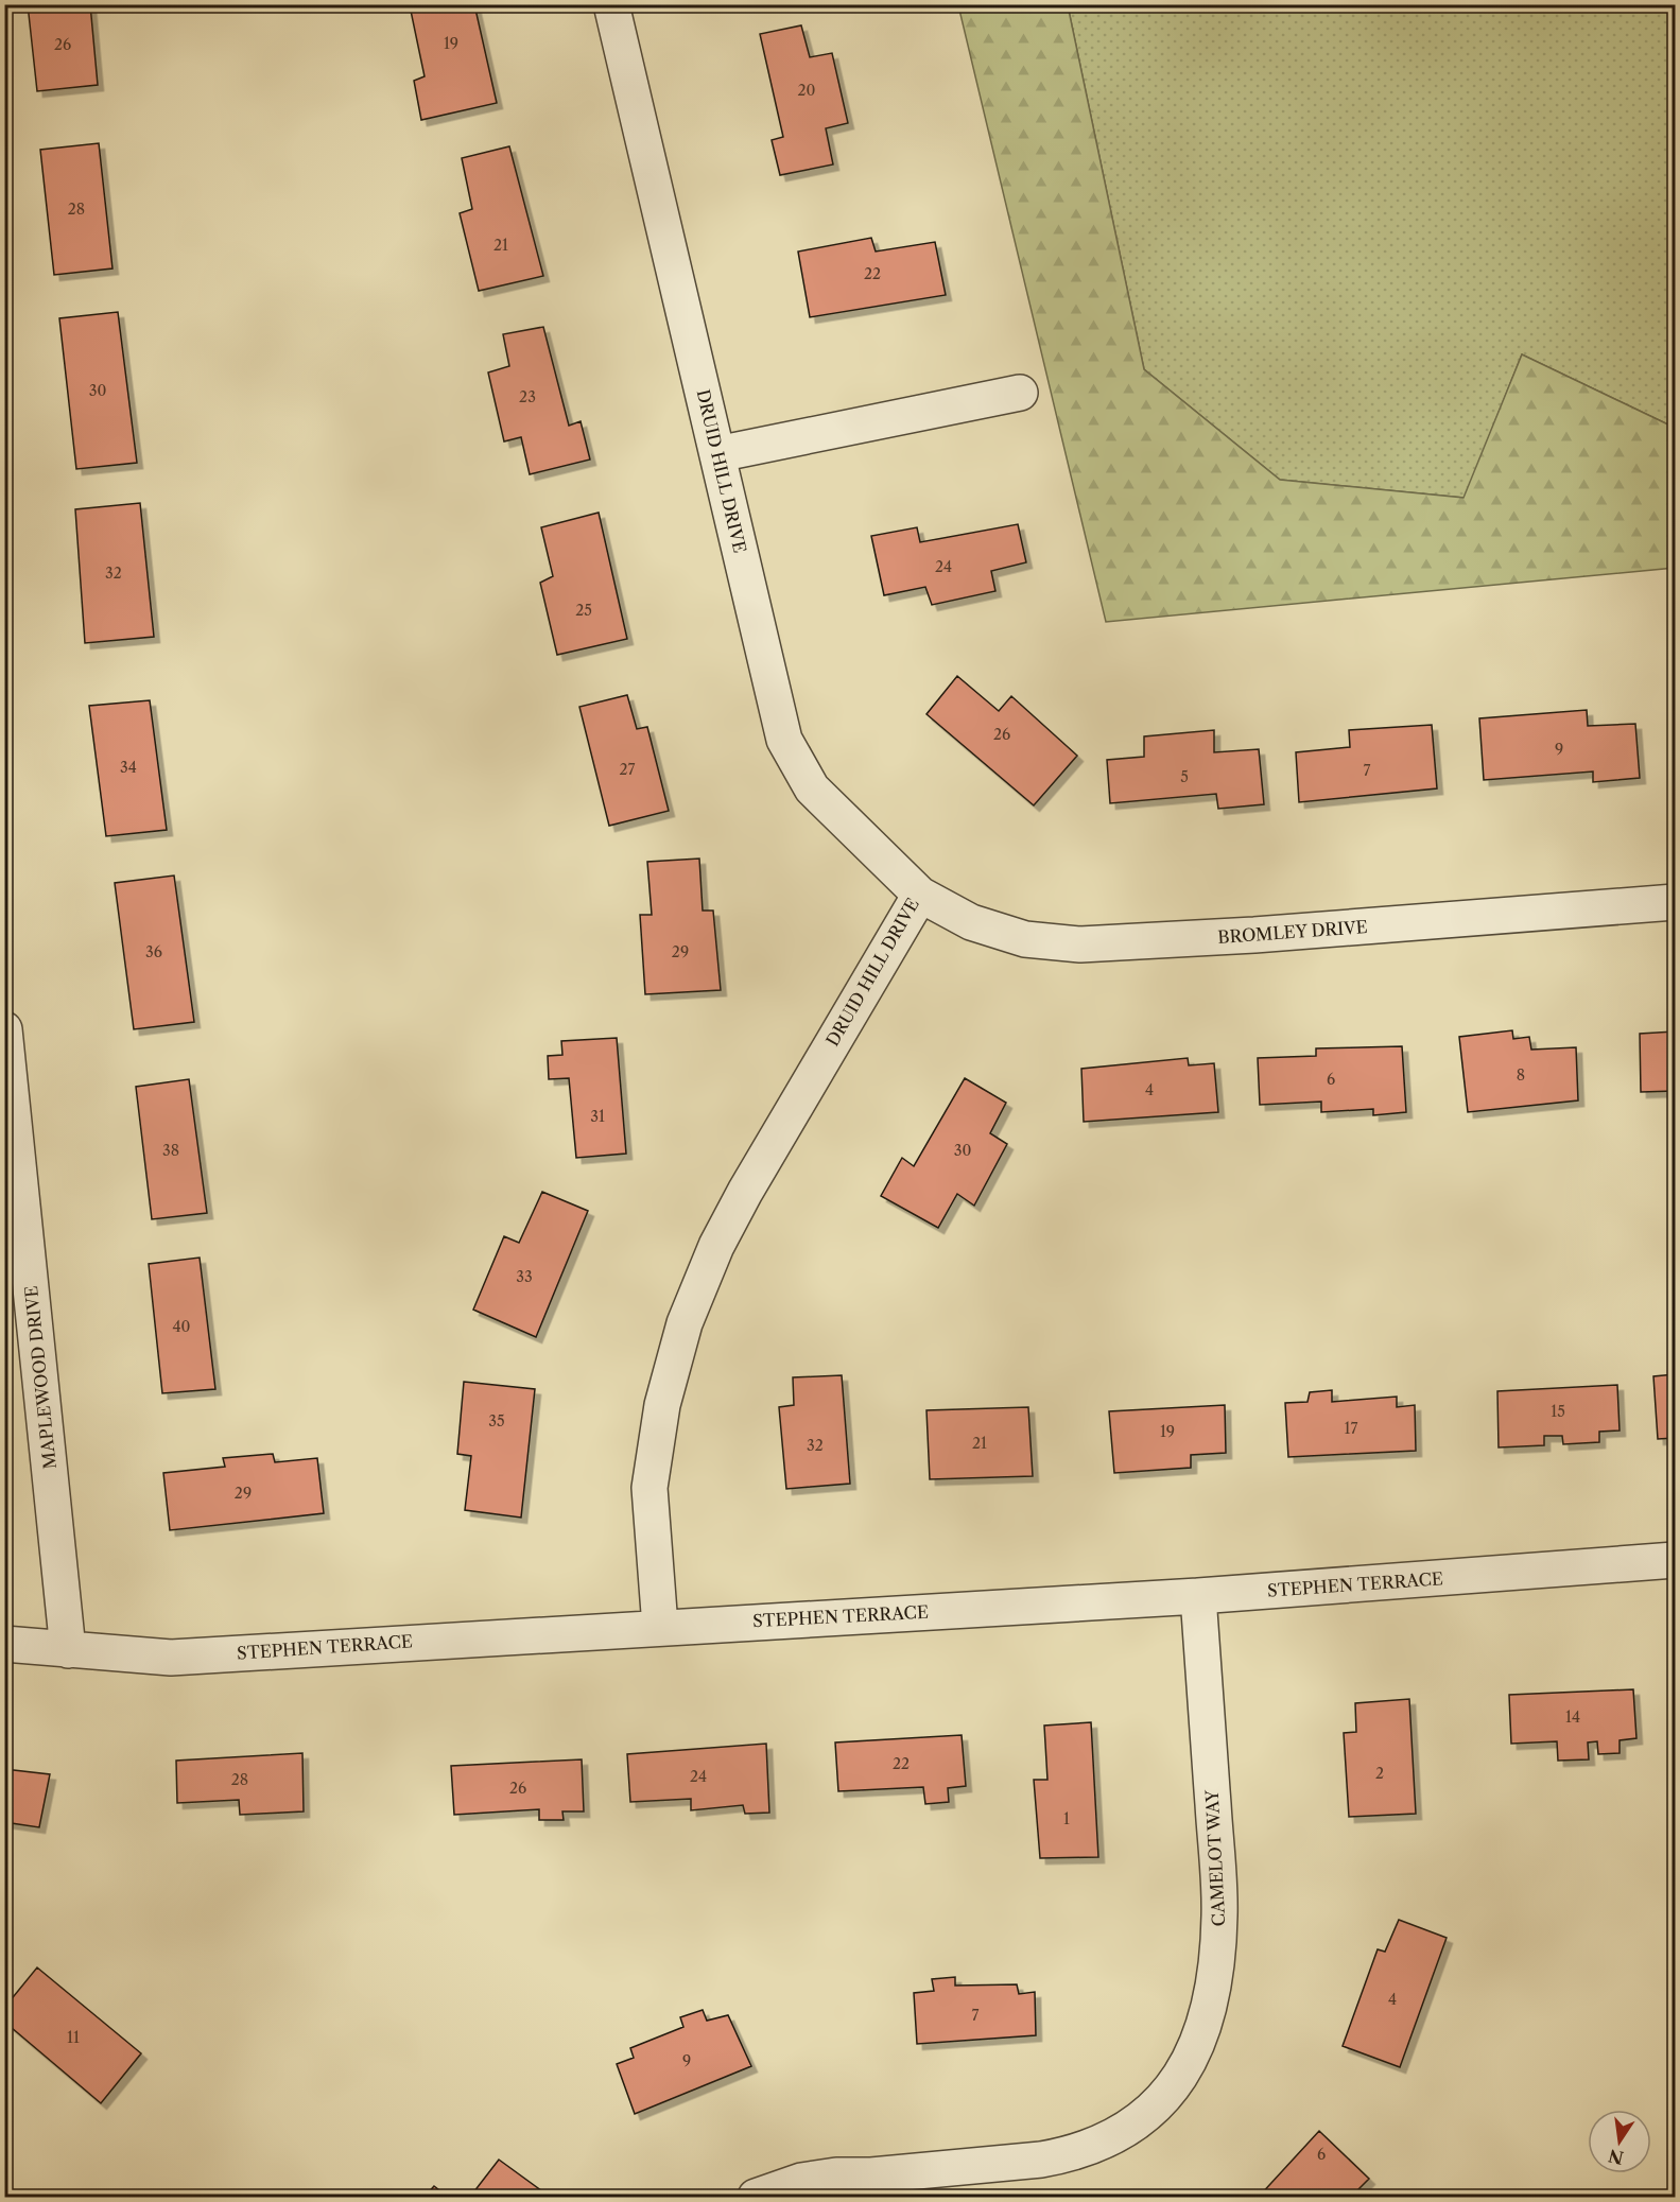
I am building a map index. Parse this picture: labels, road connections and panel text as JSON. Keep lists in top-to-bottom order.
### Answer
{
  "streets": {
    "street": [
      "DRUID HILL DRIVE",
      "BROMLEY DRIVE",
      "MAPLEWOOD DRIVE",
      "STEPHEN TERRACE",
      "CAMELOT WAY"
    ]
  },
  "crossings": [
    ["DRUID HILL DRIVE", "BROMLEY DRIVE"],
    ["DRUID HILL DRIVE", "STEPHEN TERRACE"],
    ["MAPLEWOOD DRIVE", "STEPHEN TERRACE"],
    ["STEPHEN TERRACE", "CAMELOT WAY"]
  ],
  "house_numbers": [
    "19",
    "26",
    "20",
    "28",
    "21",
    "22",
    "30",
    "23",
    "24",
    "32",
    "25",
    "26",
    "9",
    "34",
    "27",
    "7",
    "5",
    "36",
    "29",
    "8",
    "6",
    "4",
    "31",
    "38",
    "30",
    "33",
    "40",
    "15",
    "35",
    "17",
    "19",
    "21",
    "32",
    "29",
    "14",
    "22",
    "2",
    "24",
    "28",
    "26",
    "1",
    "4",
    "7",
    "11",
    "9",
    "6"
  ],
  "north": "bottom"
}
